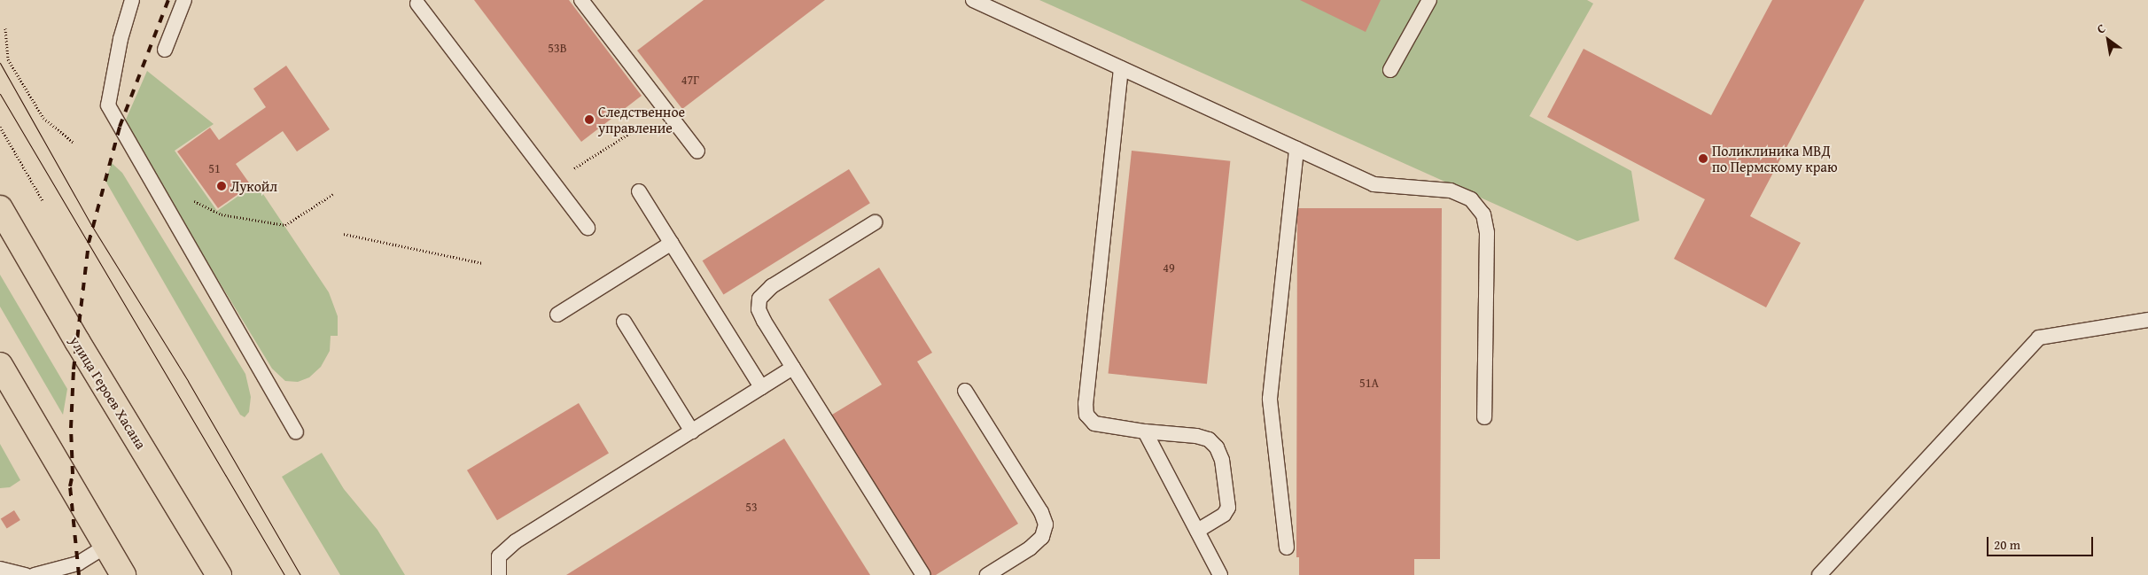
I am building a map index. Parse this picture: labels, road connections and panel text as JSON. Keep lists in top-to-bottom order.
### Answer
{
  "streets": {
    "main road": ["улица Героев Хасана"]
  },
  "places": ["Следственное управление", "Поликлиника МВД по Пермскому краю", "Лукойл"],
  "house_numbers": [
    "53В",
    "47Г",
    "51",
    "49",
    "51А",
    "53"
  ],
  "scale_bar": "20 m",
  "north": "top left"
}
